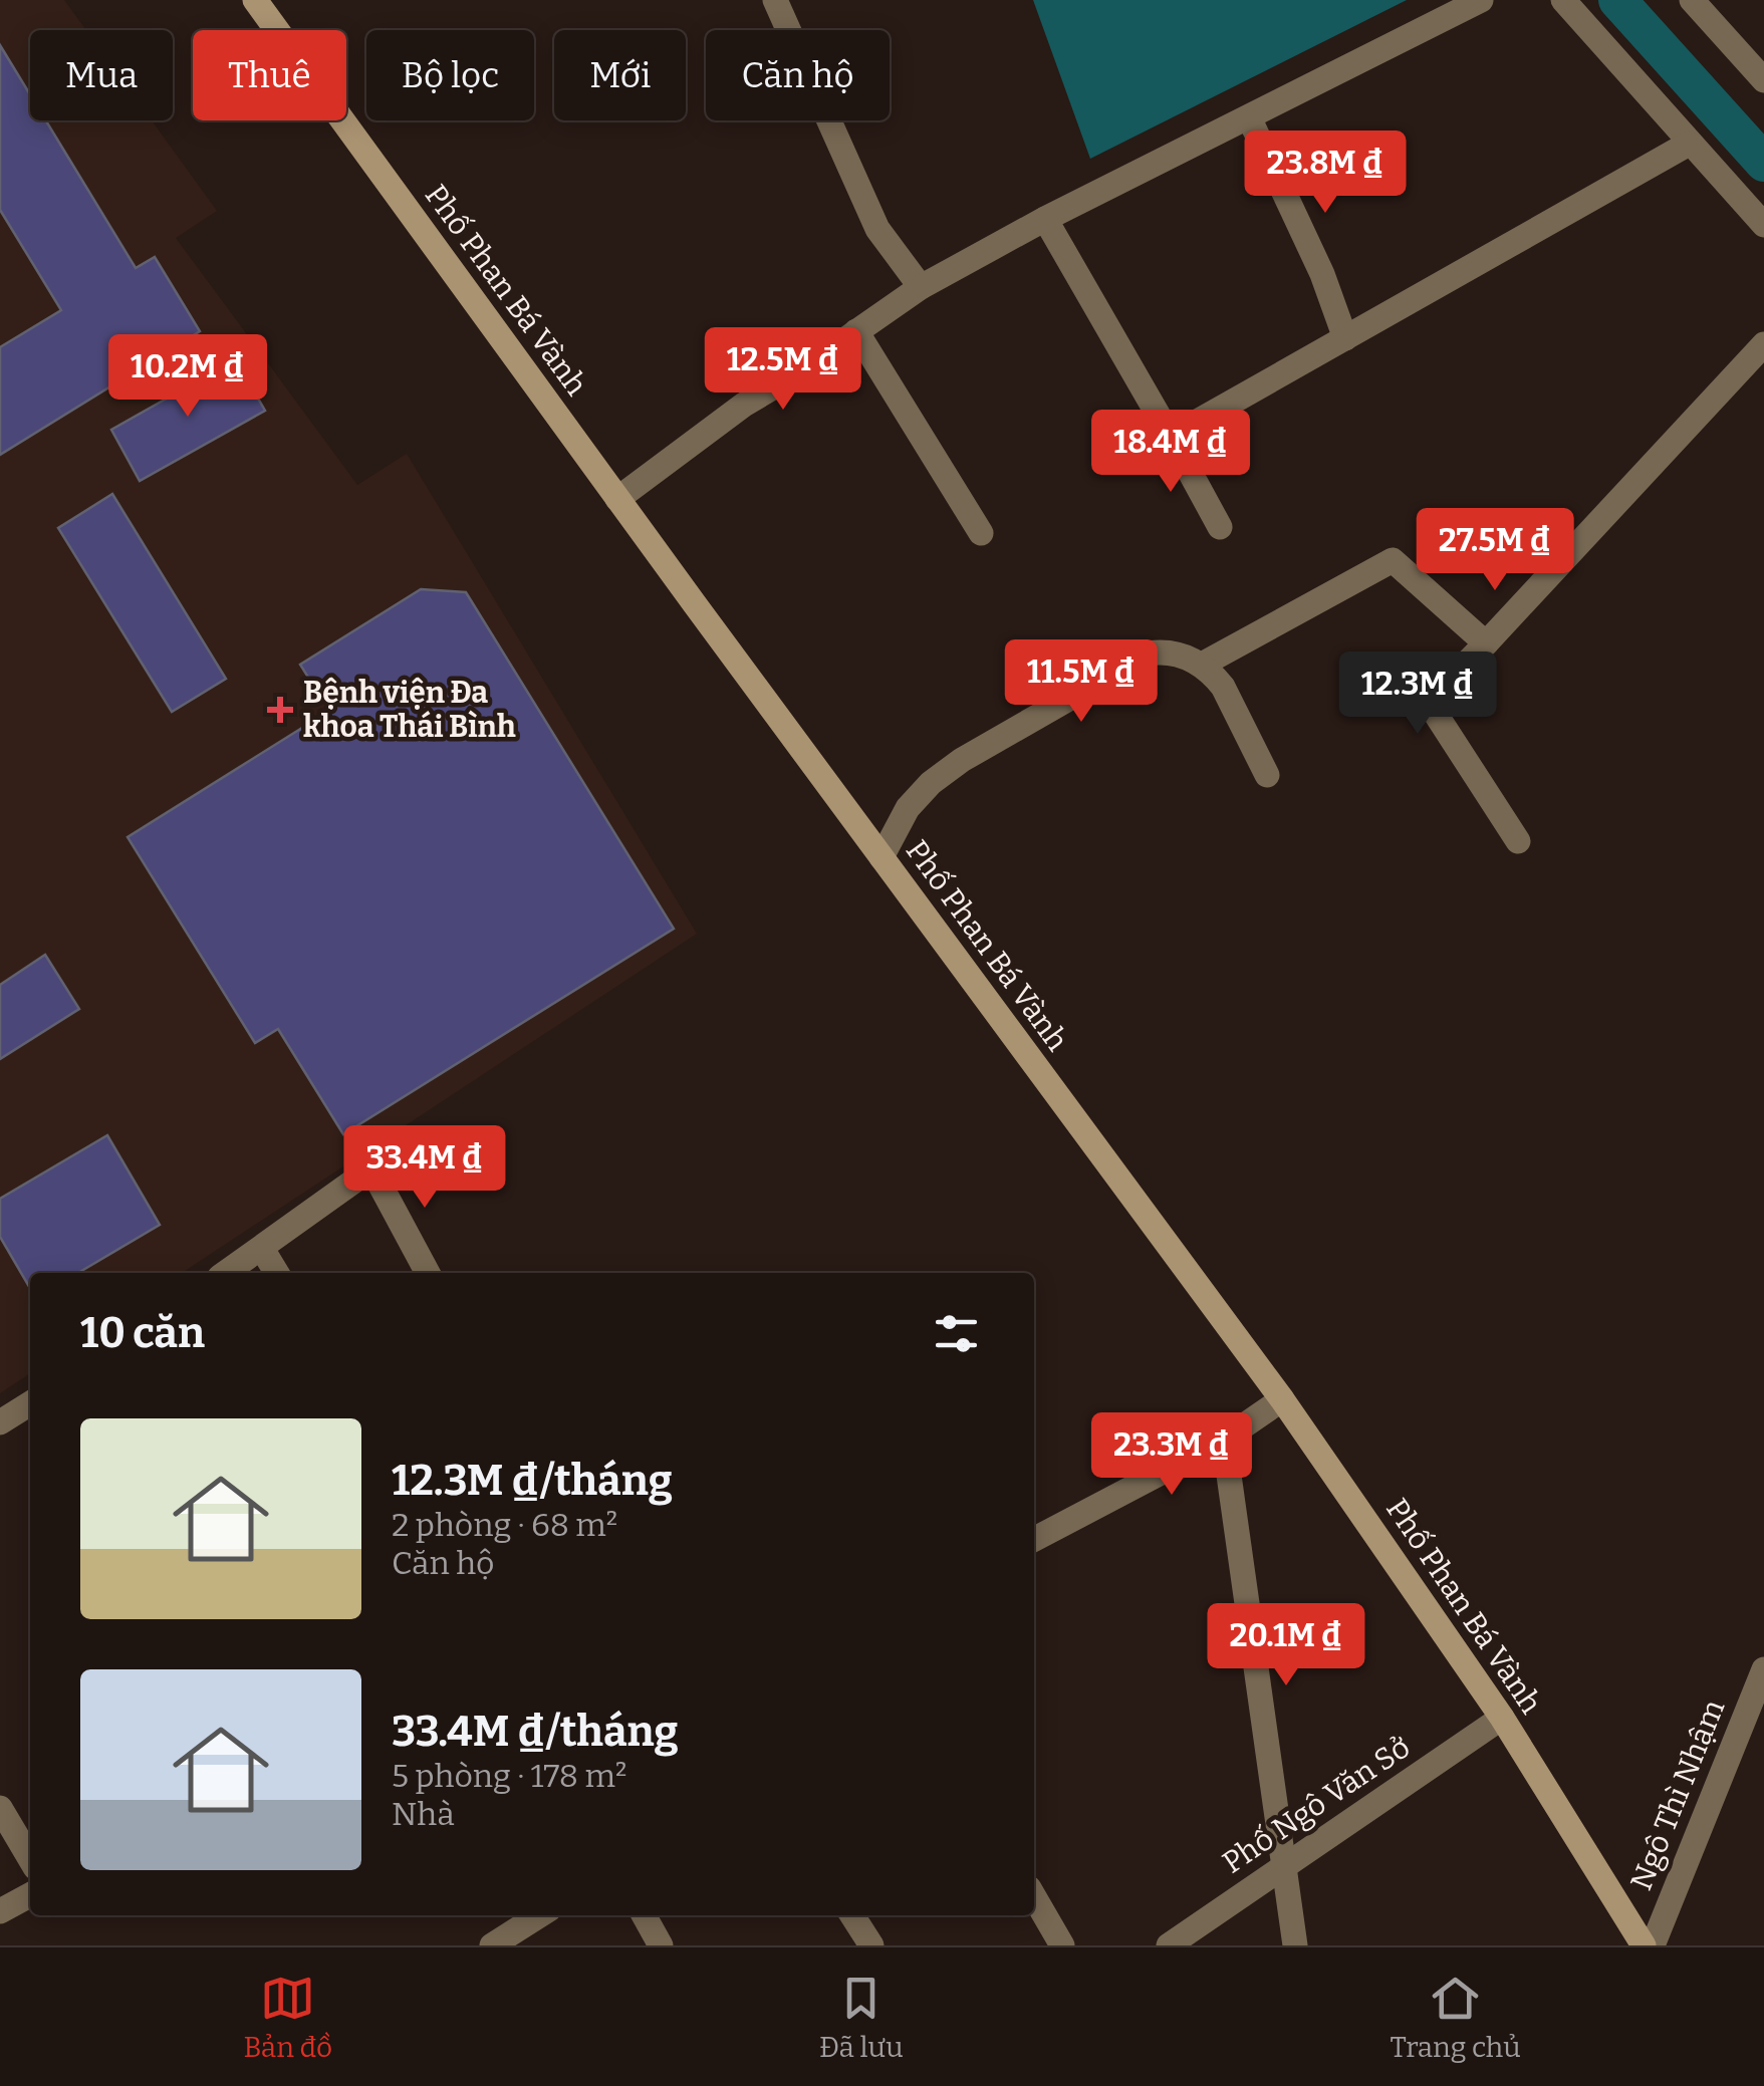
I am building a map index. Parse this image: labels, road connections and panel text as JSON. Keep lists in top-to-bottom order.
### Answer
{
  "streets": {
    "street": ["Phố Phan Bá Vành", "Ngô Thì Nhậm", "Phố Ngô Văn Sở"]
  },
  "crossings": [
    ["Phố Phan Bá Vành", "Phố Ngô Văn Sở"]
  ],
  "places": {
    "health": ["Bệnh viện Đa khoa Thái Bình"]
  },
  "page": {
    "chip": [
      "Mua",
      "Thuê",
      "Bộ lọc",
      "Mới",
      "Căn hộ"
    ],
    "price": [
      "23.8M ₫",
      "12.5M ₫",
      "10.2M ₫",
      "18.4M ₫",
      "27.5M ₫",
      "11.5M ₫",
      "12.3M ₫",
      "33.4M ₫",
      "23.3M ₫",
      "20.1M ₫"
    ],
    "heading": "10 căn",
    "list": [
      {
        "name": "12.3M ₫/tháng",
        "note": "2 phòng · 68 m² · Căn hộ"
      },
      {
        "name": "33.4M ₫/tháng",
        "note": "5 phòng · 178 m² · Nhà"
      }
    ],
    "tabs": ["Bản đồ", "Đã lưu", "Trang chủ"]
  }
}
